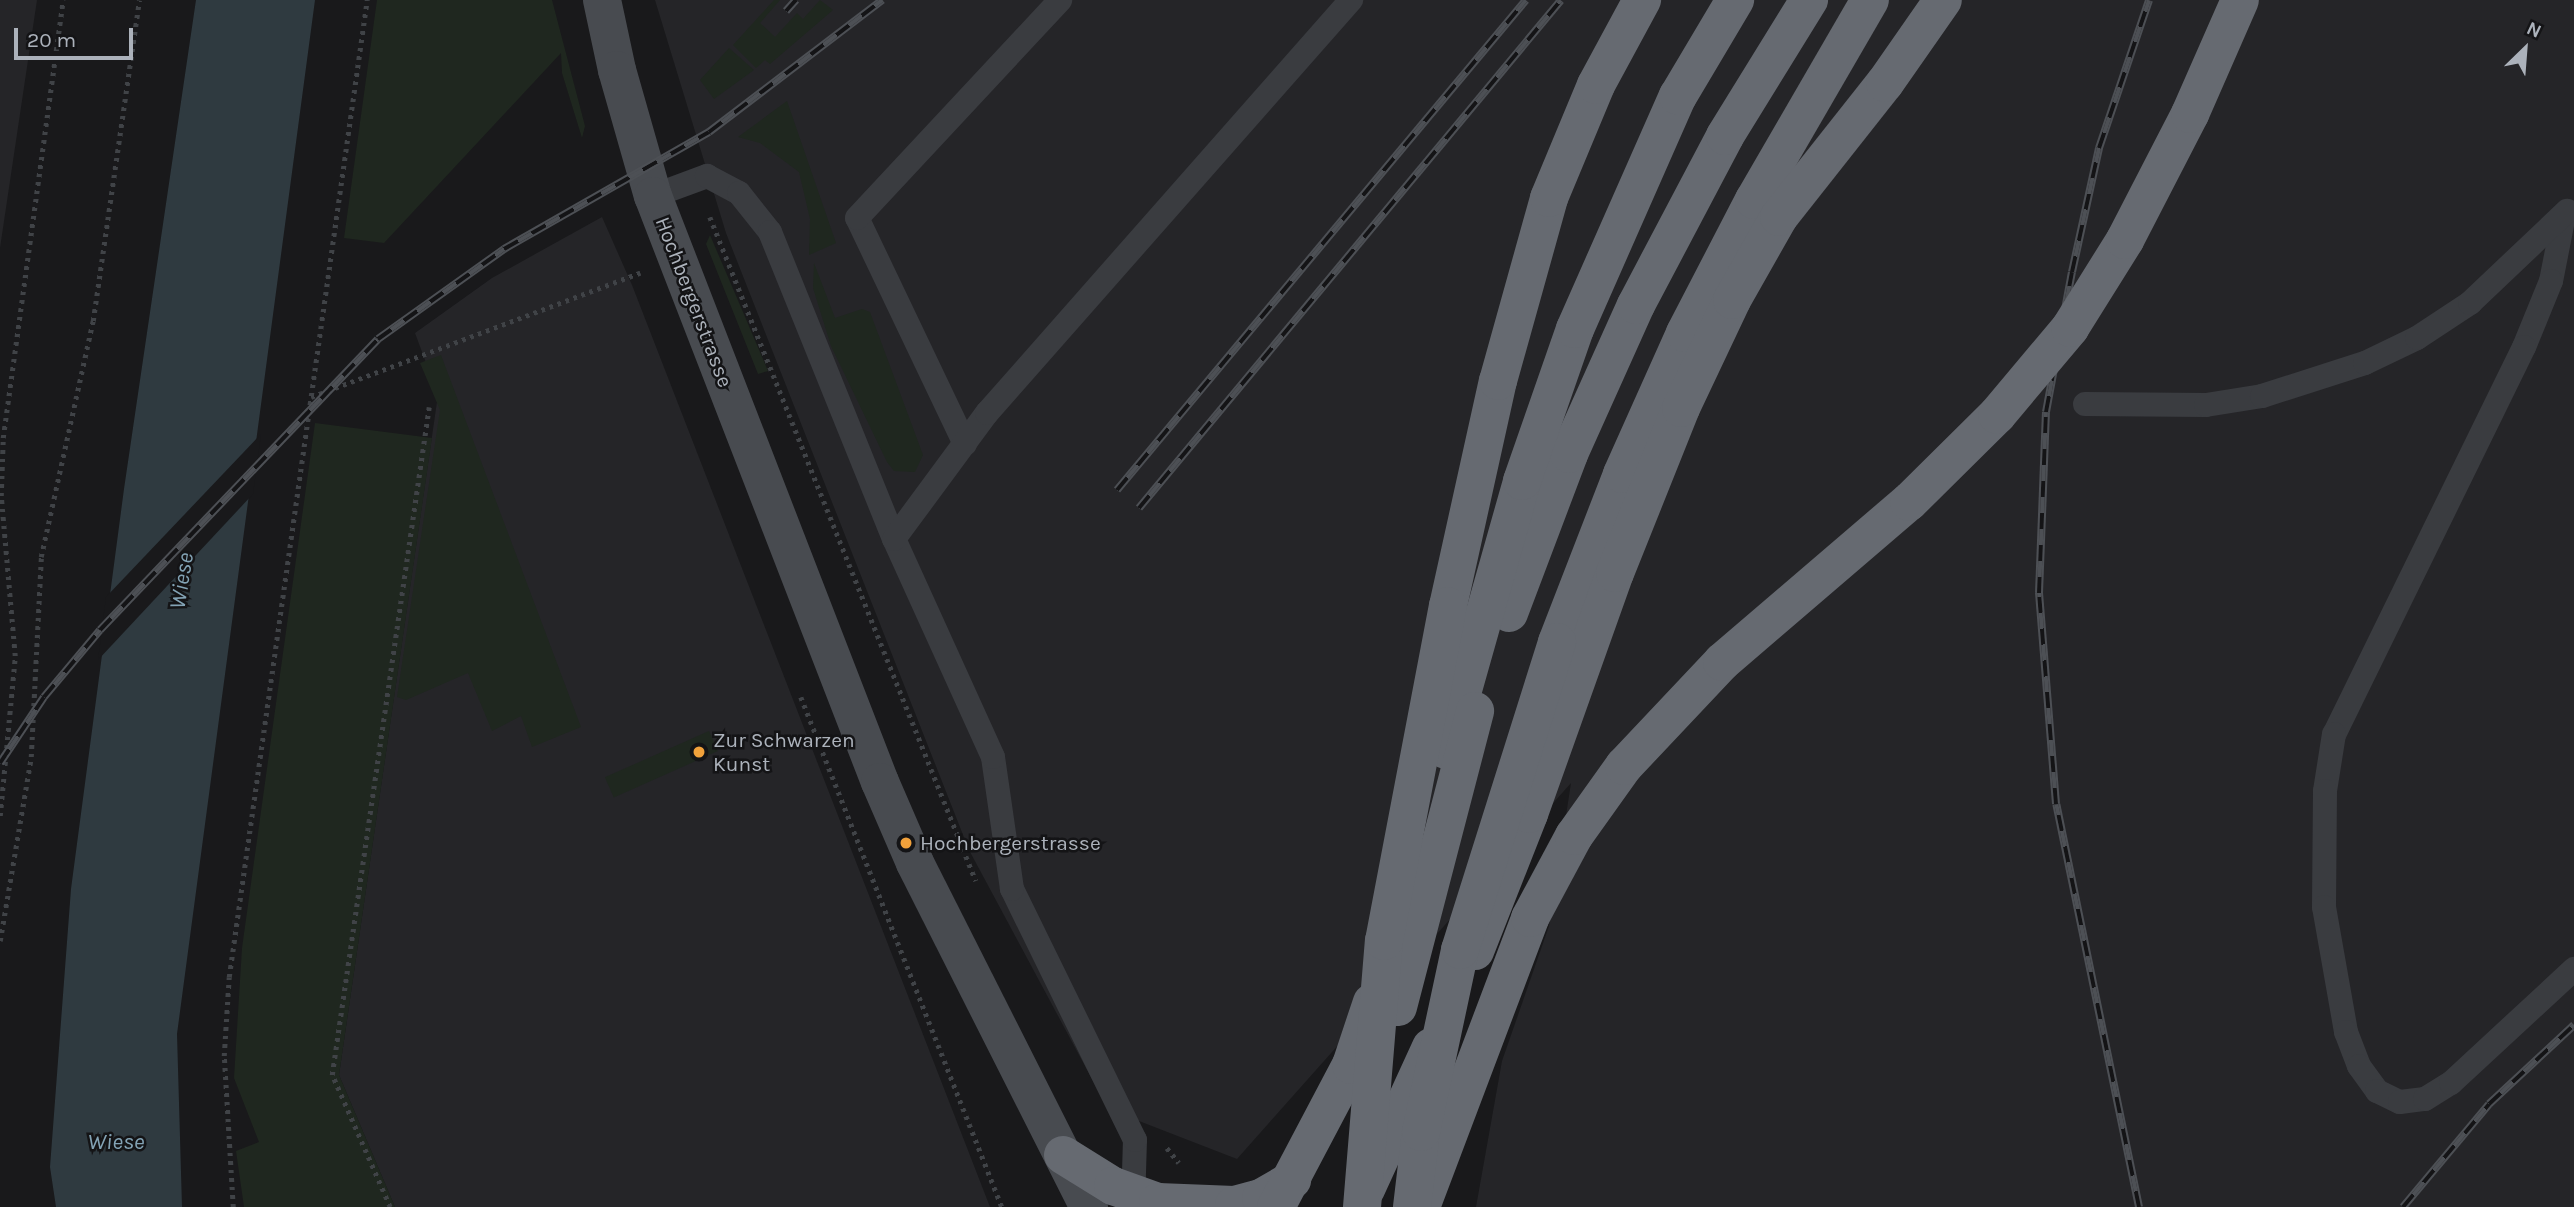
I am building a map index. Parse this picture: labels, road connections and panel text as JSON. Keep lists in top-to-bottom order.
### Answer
{
  "streets": {
    "main road": ["Hochbergerstrasse"]
  },
  "water": ["Wiese"],
  "places": ["Zur Schwarzen Kunst", "Hochbergerstrasse"],
  "scale_bar": "20 m",
  "north": "top right"
}
